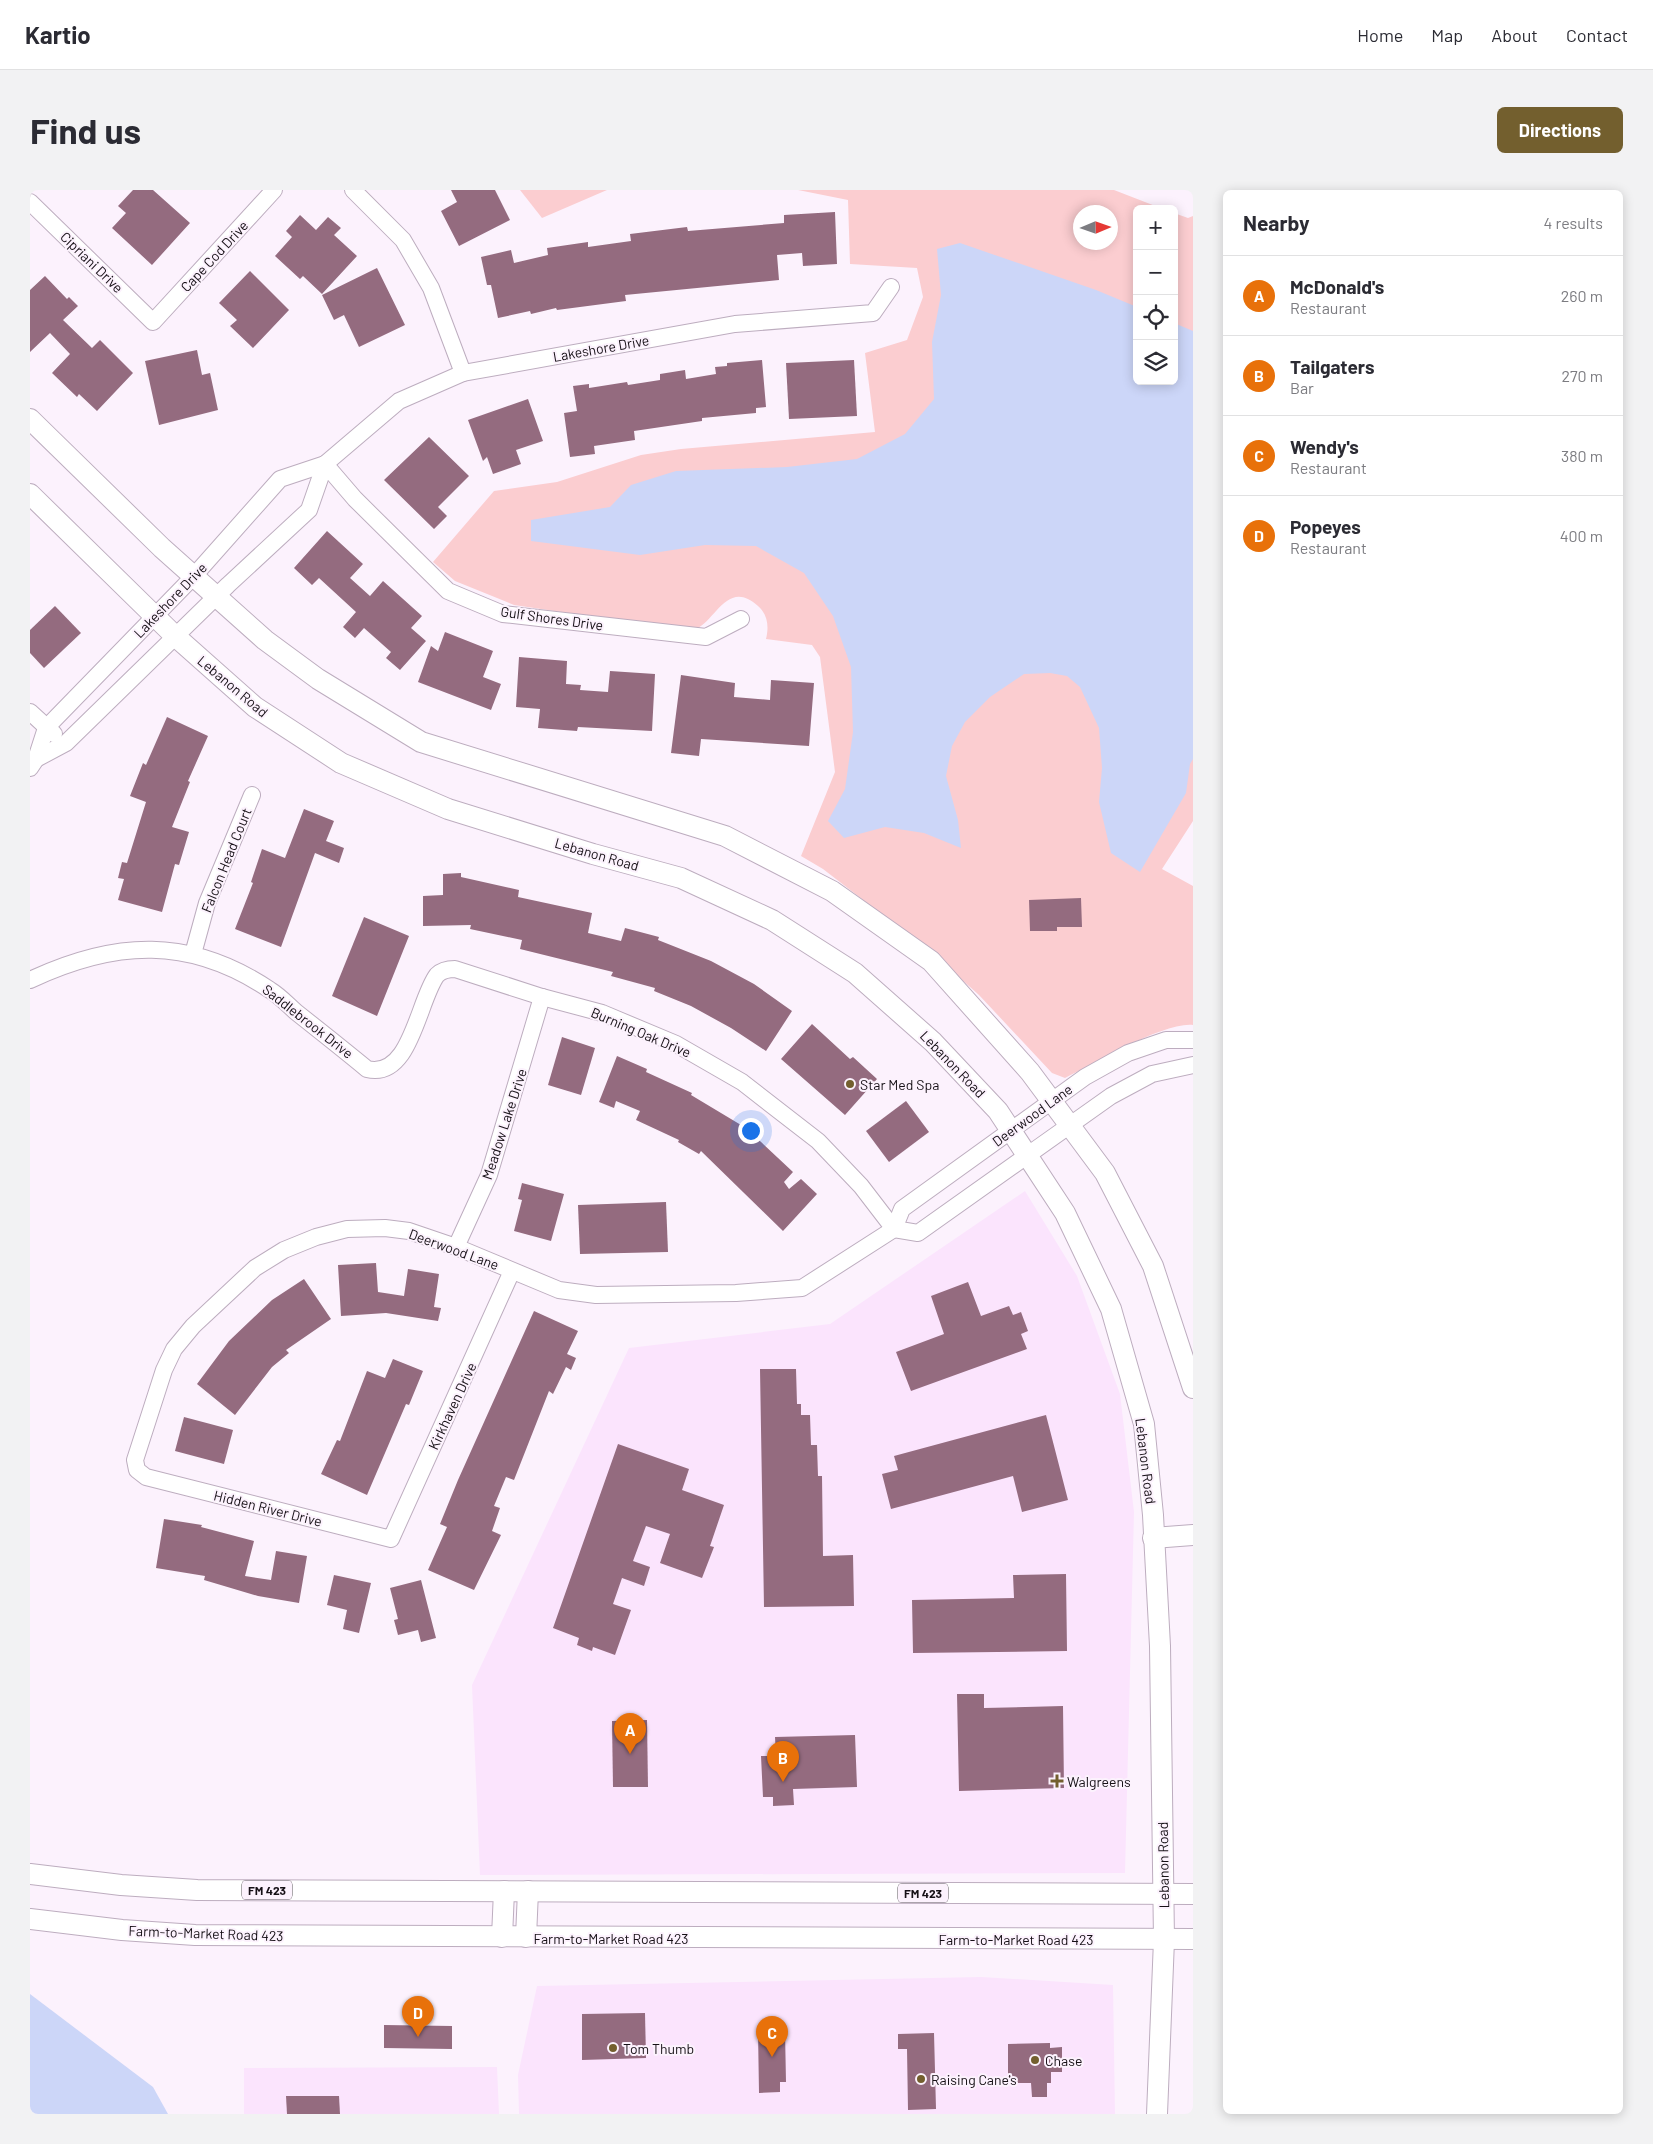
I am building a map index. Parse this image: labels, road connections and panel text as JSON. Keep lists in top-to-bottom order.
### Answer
{
  "streets": {
    "main road": ["Lebanon Road", "FM 423", "Farm-to-Market Road 423"],
    "street": [
      "Cape Cod Drive",
      "Cipriani Drive",
      "Lakeshore Drive",
      "Gulf Shores Drive",
      "Falcon Head Court",
      "Saddlebrook Drive",
      "Burning Oak Drive",
      "Deerwood Lane",
      "Meadow Lake Drive",
      "Kirkhaven Drive",
      "Hidden River Drive"
    ]
  },
  "crossings": [
    ["Cape Cod Drive", "Cipriani Drive"],
    ["Lakeshore Drive", "Gulf Shores Drive"],
    ["Lakeshore Drive", "Lebanon Road"],
    ["Lebanon Road", "Deerwood Lane"],
    ["Lebanon Road", "FM 423"],
    ["Lebanon Road", "Farm-to-Market Road 423"],
    ["Falcon Head Court", "Saddlebrook Drive"],
    ["Saddlebrook Drive", "Burning Oak Drive"],
    ["Burning Oak Drive", "Deerwood Lane"],
    ["Burning Oak Drive", "Meadow Lake Drive"],
    ["Deerwood Lane", "Meadow Lake Drive"],
    ["Deerwood Lane", "Kirkhaven Drive"],
    ["Deerwood Lane", "Hidden River Drive"],
    ["Kirkhaven Drive", "Hidden River Drive"]
  ],
  "places": {
    "other": [
      "Star Med Spa",
      "Tom Thumb",
      "Chase",
      "Raising Cane's"
    ],
    "health": ["Walgreens"]
  },
  "north": "right",
  "page": {
    "header": "Kartio",
    "nav": [
      "Home",
      "Map",
      "About",
      "Contact"
    ],
    "buttons": "Directions",
    "title": "Find us",
    "heading": ["Nearby", "4 results"],
    "map_buttons": ["+", "−"],
    "list": [
      {
        "mark": "A",
        "name": "McDonald's",
        "note": "Restaurant",
        "value": "260 m"
      },
      {
        "mark": "B",
        "name": "Tailgaters",
        "note": "Bar",
        "value": "270 m"
      },
      {
        "mark": "C",
        "name": "Wendy's",
        "note": "Restaurant",
        "value": "380 m"
      },
      {
        "mark": "D",
        "name": "Popeyes",
        "note": "Restaurant",
        "value": "400 m"
      }
    ],
    "pins": [
      "A",
      "B",
      "D",
      "C"
    ]
  }
}
